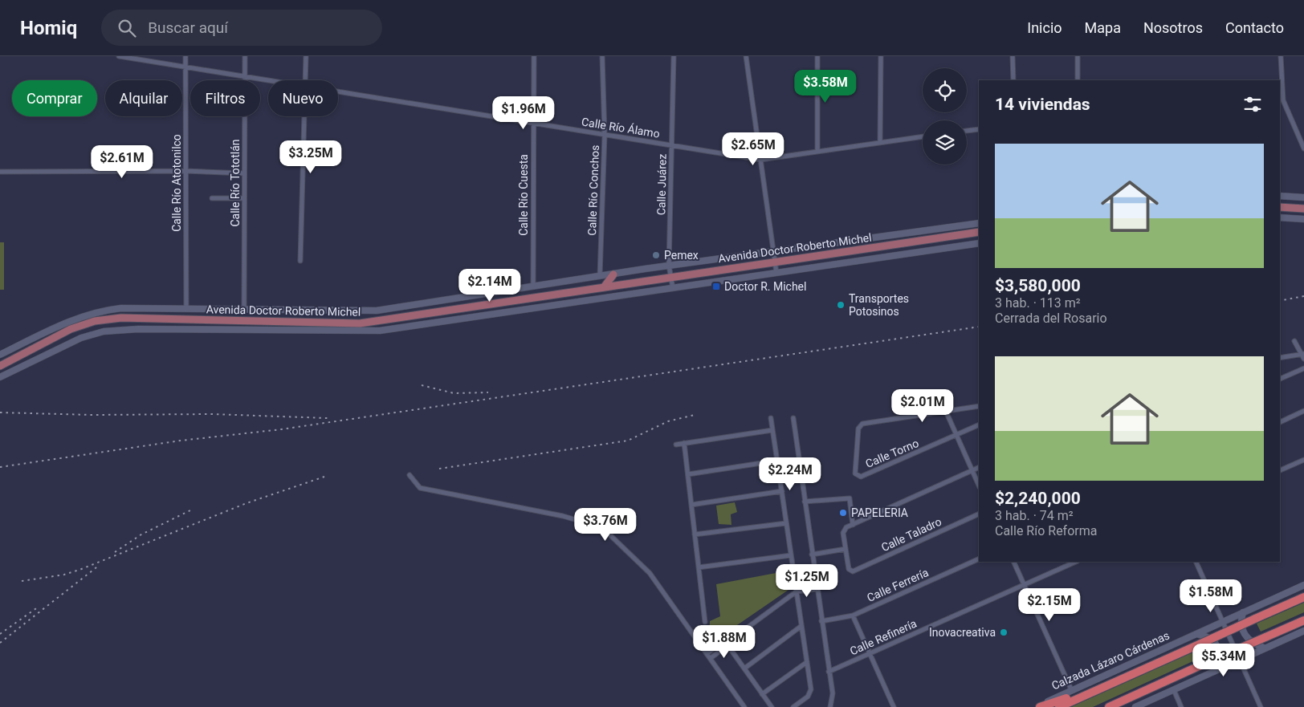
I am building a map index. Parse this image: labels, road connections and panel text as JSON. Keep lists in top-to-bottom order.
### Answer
{
  "streets": {
    "highway": ["Calzada Lázaro Cárdenas"],
    "main road": ["Avenida Doctor Roberto Michel"],
    "street": [
      "Calle Río Álamo",
      "Calle Río Atotonilco",
      "Calle Río Tototlán",
      "Calle Juárez",
      "Calle Río Conchos",
      "Calle Río Cuesta",
      "Calle Torno",
      "Calle Taladro",
      "Calle Ferrería",
      "Calle Refinería"
    ]
  },
  "crossings": [
    ["Calle Río Álamo", "Calle Río Atotonilco"],
    ["Calle Río Álamo", "Calle Río Tototlán"],
    ["Calle Río Álamo", "Calle Juárez"],
    ["Calle Río Álamo", "Calle Río Conchos"],
    ["Calle Río Álamo", "Calle Río Cuesta"],
    ["Calle Río Atotonilco", "Avenida Doctor Roberto Michel"],
    ["Calle Río Tototlán", "Avenida Doctor Roberto Michel"],
    ["Calle Juárez", "Avenida Doctor Roberto Michel"],
    ["Calle Río Conchos", "Avenida Doctor Roberto Michel"],
    ["Calle Río Cuesta", "Avenida Doctor Roberto Michel"]
  ],
  "places": {
    "other": [
      "Pemex",
      "Transportes Potosinos",
      "PAPELERIA",
      "Inovacreativa"
    ],
    "transit": ["Doctor R. Michel"]
  },
  "page": {
    "header": "Homiq",
    "search": "Buscar aquí",
    "nav": [
      "Inicio",
      "Mapa",
      "Nosotros",
      "Contacto"
    ],
    "price": [
      "$3.58M",
      "$1.96M",
      "$2.65M",
      "$3.25M",
      "$2.61M",
      "$2.14M",
      "$2.01M",
      "$2.24M",
      "$3.76M",
      "$1.25M",
      "$1.58M",
      "$2.15M",
      "$1.88M",
      "$5.34M"
    ],
    "chip": [
      "Comprar",
      "Alquilar",
      "Filtros",
      "Nuevo"
    ],
    "heading": "14 viviendas",
    "list": [
      {
        "name": "$3,580,000",
        "note": "3 hab. · 113 m² · Cerrada del Rosario"
      },
      {
        "name": "$2,240,000",
        "note": "3 hab. · 74 m² · Calle Río Reforma"
      }
    ]
  }
}
